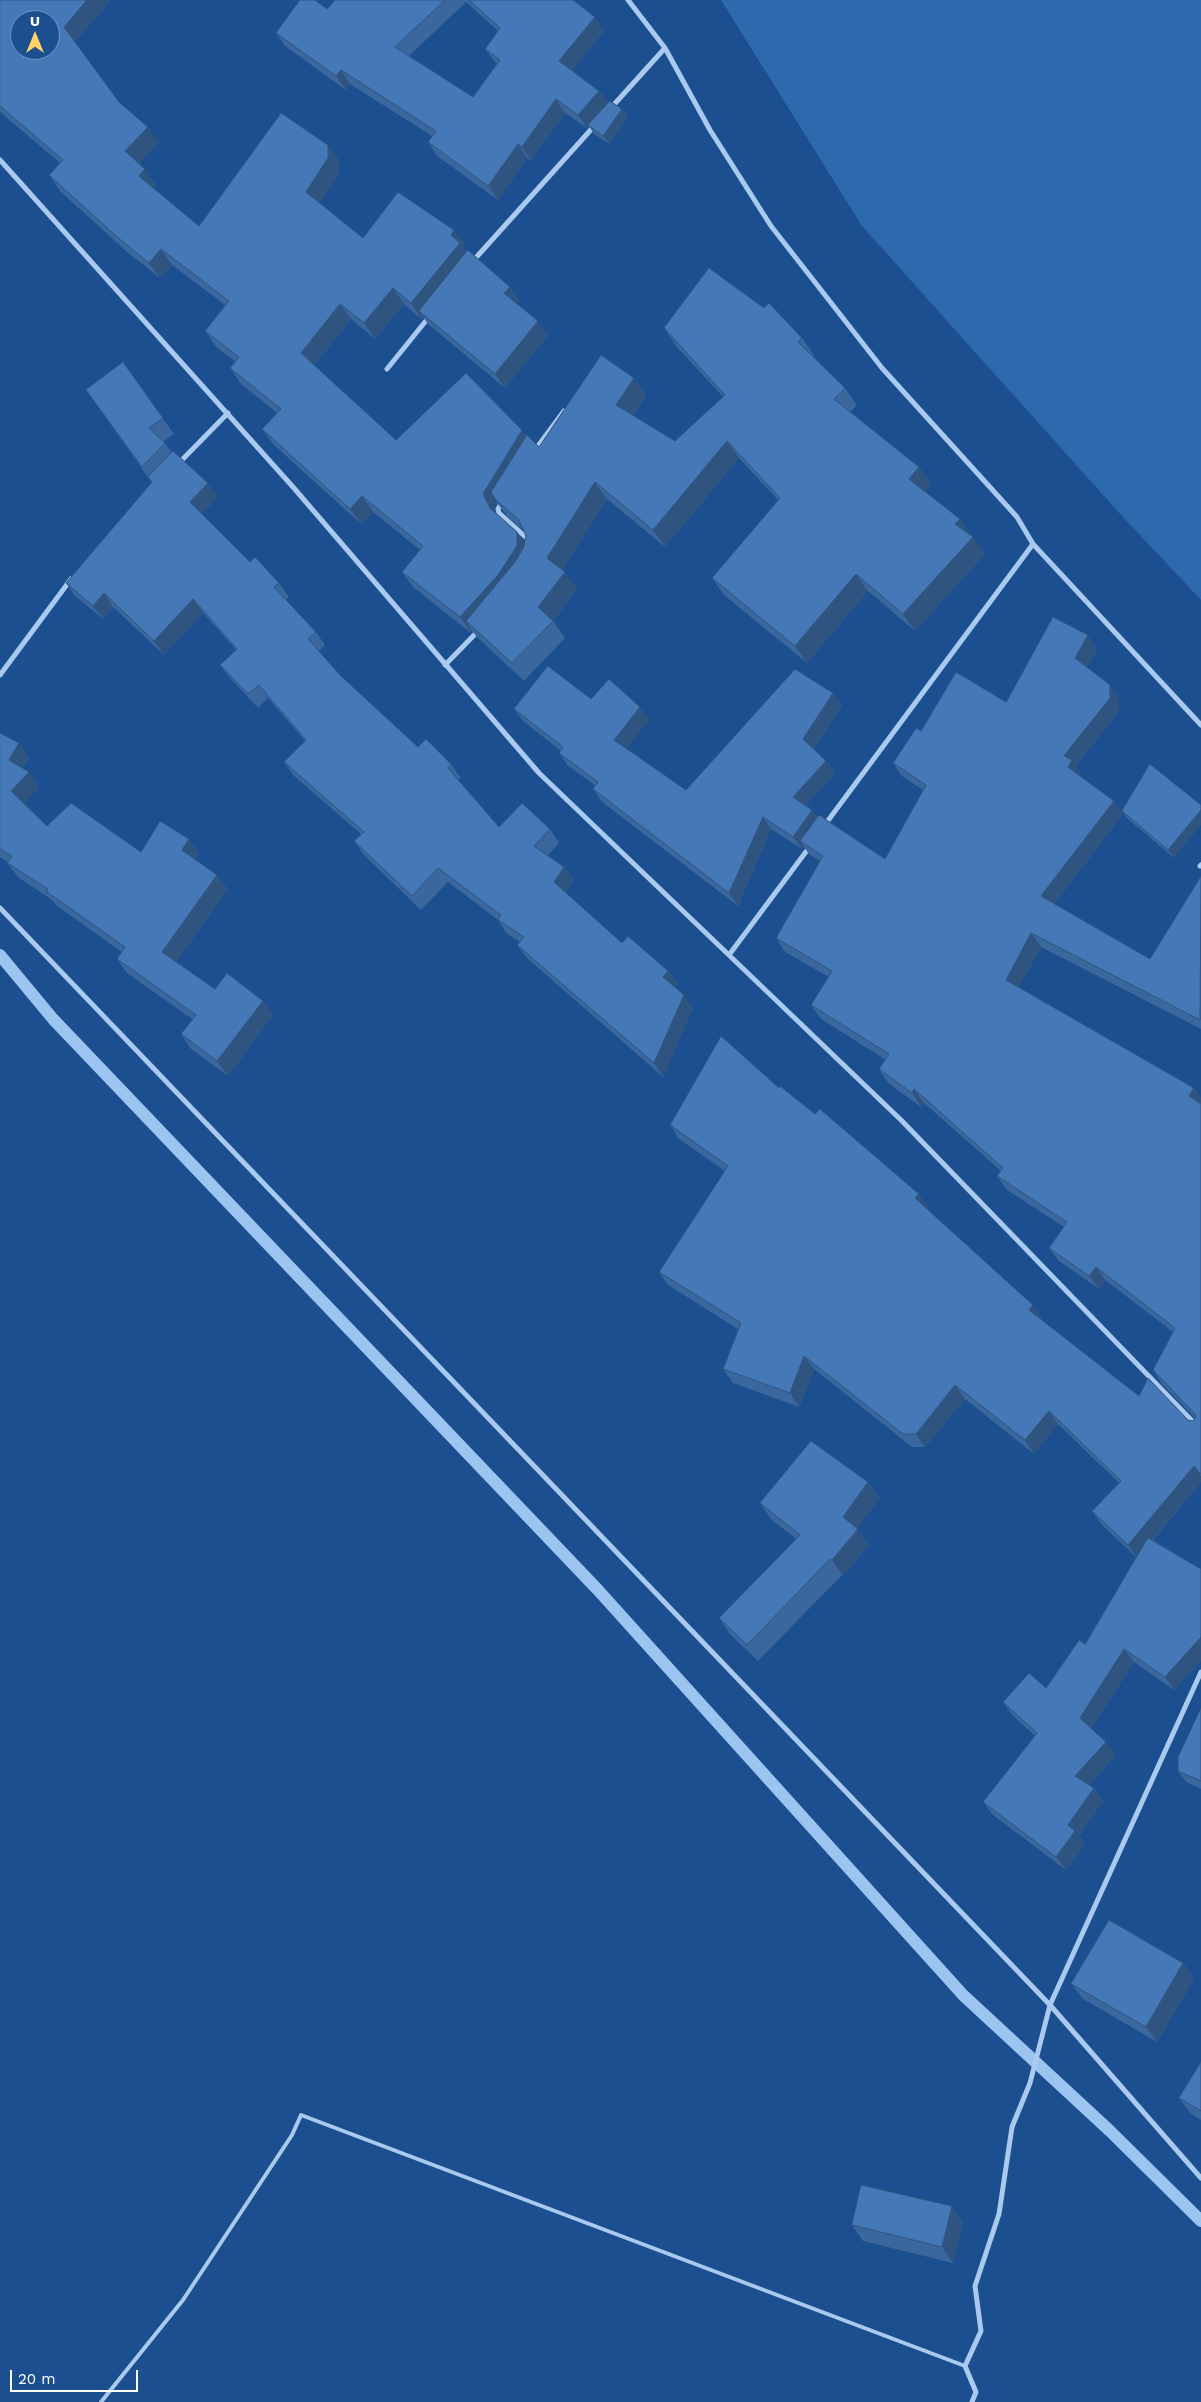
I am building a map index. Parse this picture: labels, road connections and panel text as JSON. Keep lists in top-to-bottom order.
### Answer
{
  "scale_bar": "20 m",
  "north": "top"
}
